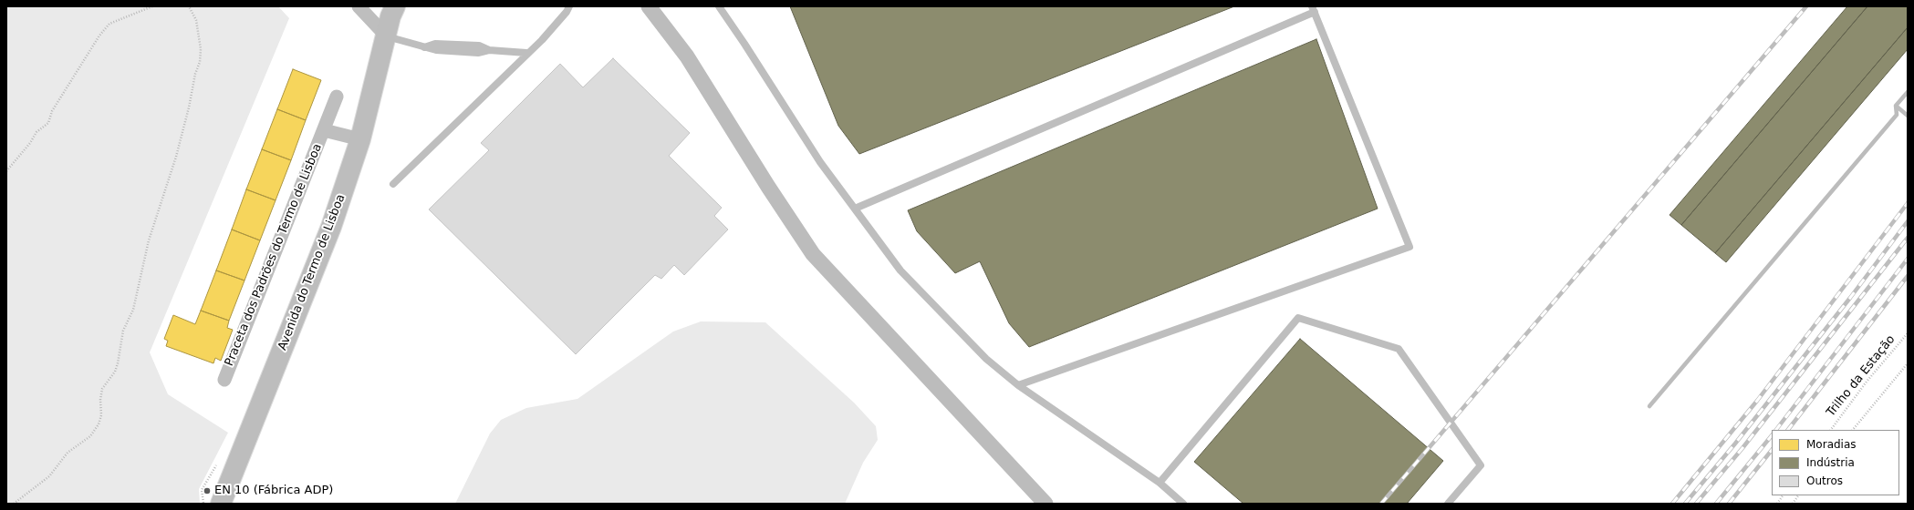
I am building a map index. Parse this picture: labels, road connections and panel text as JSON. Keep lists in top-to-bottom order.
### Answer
{
  "streets": {
    "main road": ["Avenida do Termo de Lisboa"],
    "street": ["Praceta dos Padrões do Termo de Lisboa"],
    "path": ["Trilho da Estação"]
  },
  "crossings": [
    ["Praceta dos Padrões do Termo de Lisboa", "Avenida do Termo de Lisboa"]
  ],
  "places": ["EN 10 (Fábrica ADP)"],
  "legend": ["Moradias", "Indústria", "Outros"]
}
